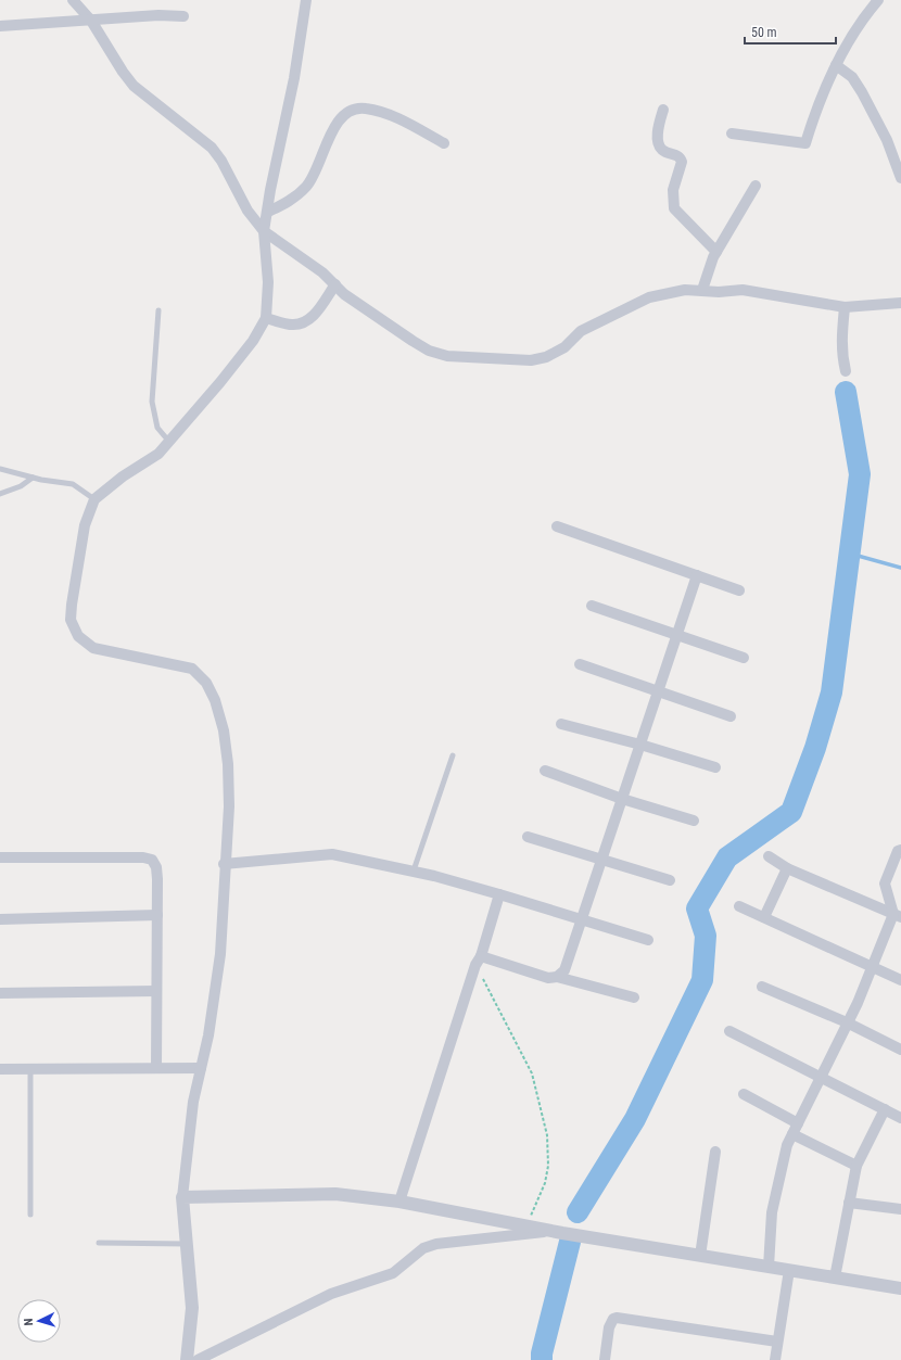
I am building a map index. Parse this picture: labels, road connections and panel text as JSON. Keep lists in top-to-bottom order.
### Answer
{
  "scale_bar": "50 m",
  "north": "left"
}
